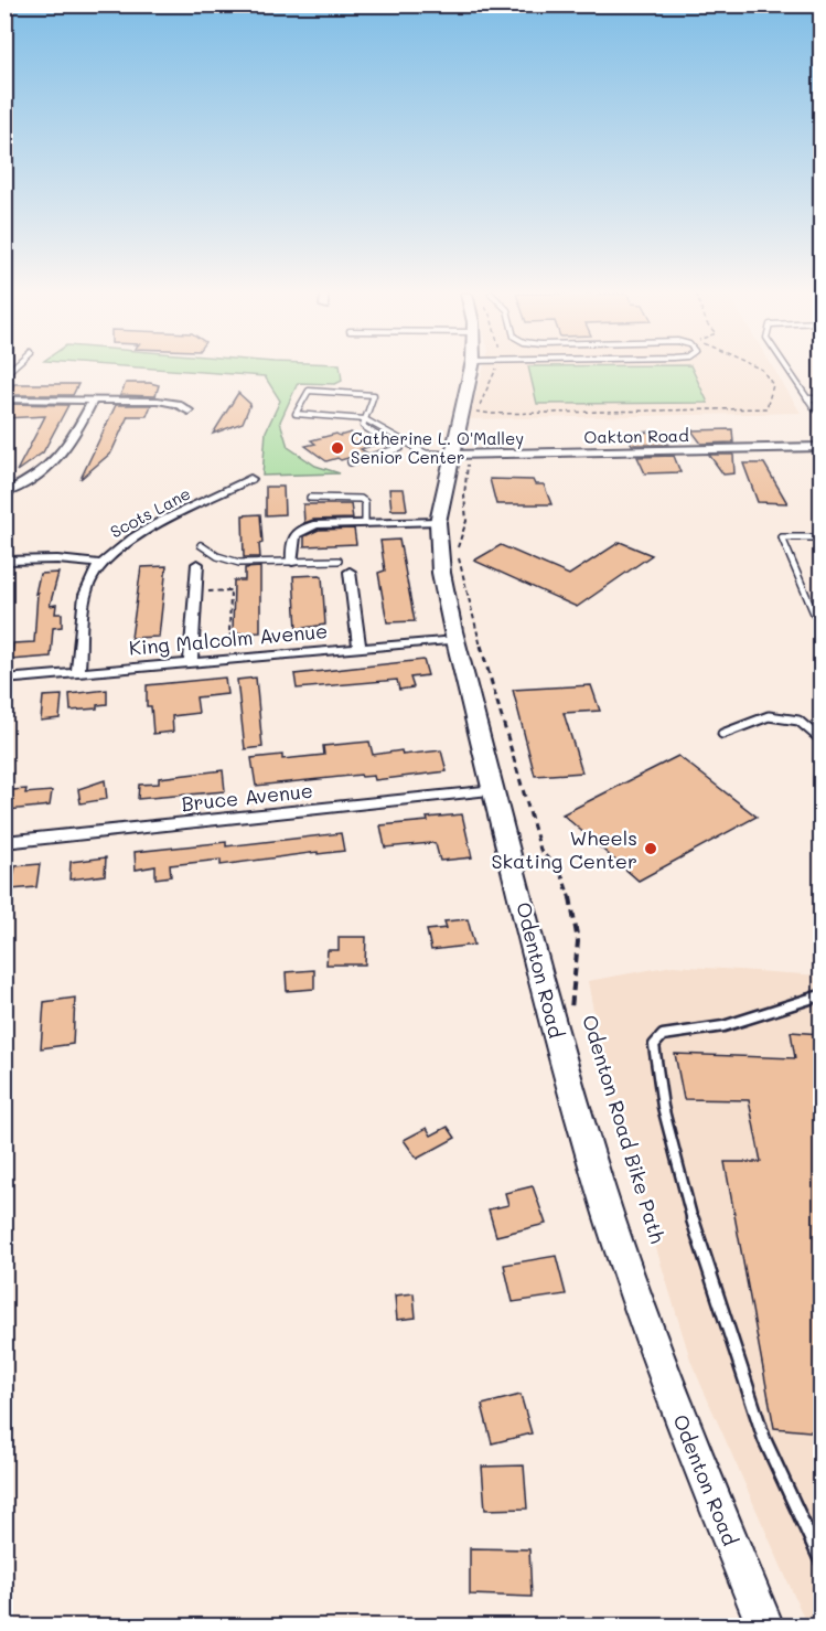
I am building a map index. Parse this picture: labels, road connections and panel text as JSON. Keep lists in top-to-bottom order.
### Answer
{
  "streets": {
    "street": [
      "Oakton Road",
      "Scots Lane",
      "King Malcolm Avenue",
      "Bruce Avenue",
      "Odenton Road"
    ],
    "path": ["Odenton Road Bike Path"]
  },
  "crossings": [
    ["Oakton Road", "Odenton Road"],
    ["Oakton Road", "Odenton Road Bike Path"],
    ["Scots Lane", "King Malcolm Avenue"],
    ["King Malcolm Avenue", "Odenton Road"],
    ["Bruce Avenue", "Odenton Road"],
    ["Odenton Road", "Odenton Road Bike Path"]
  ],
  "places": ["Catherine L. O'Malley Senior Center", "Wheels Skating Center"]
}
